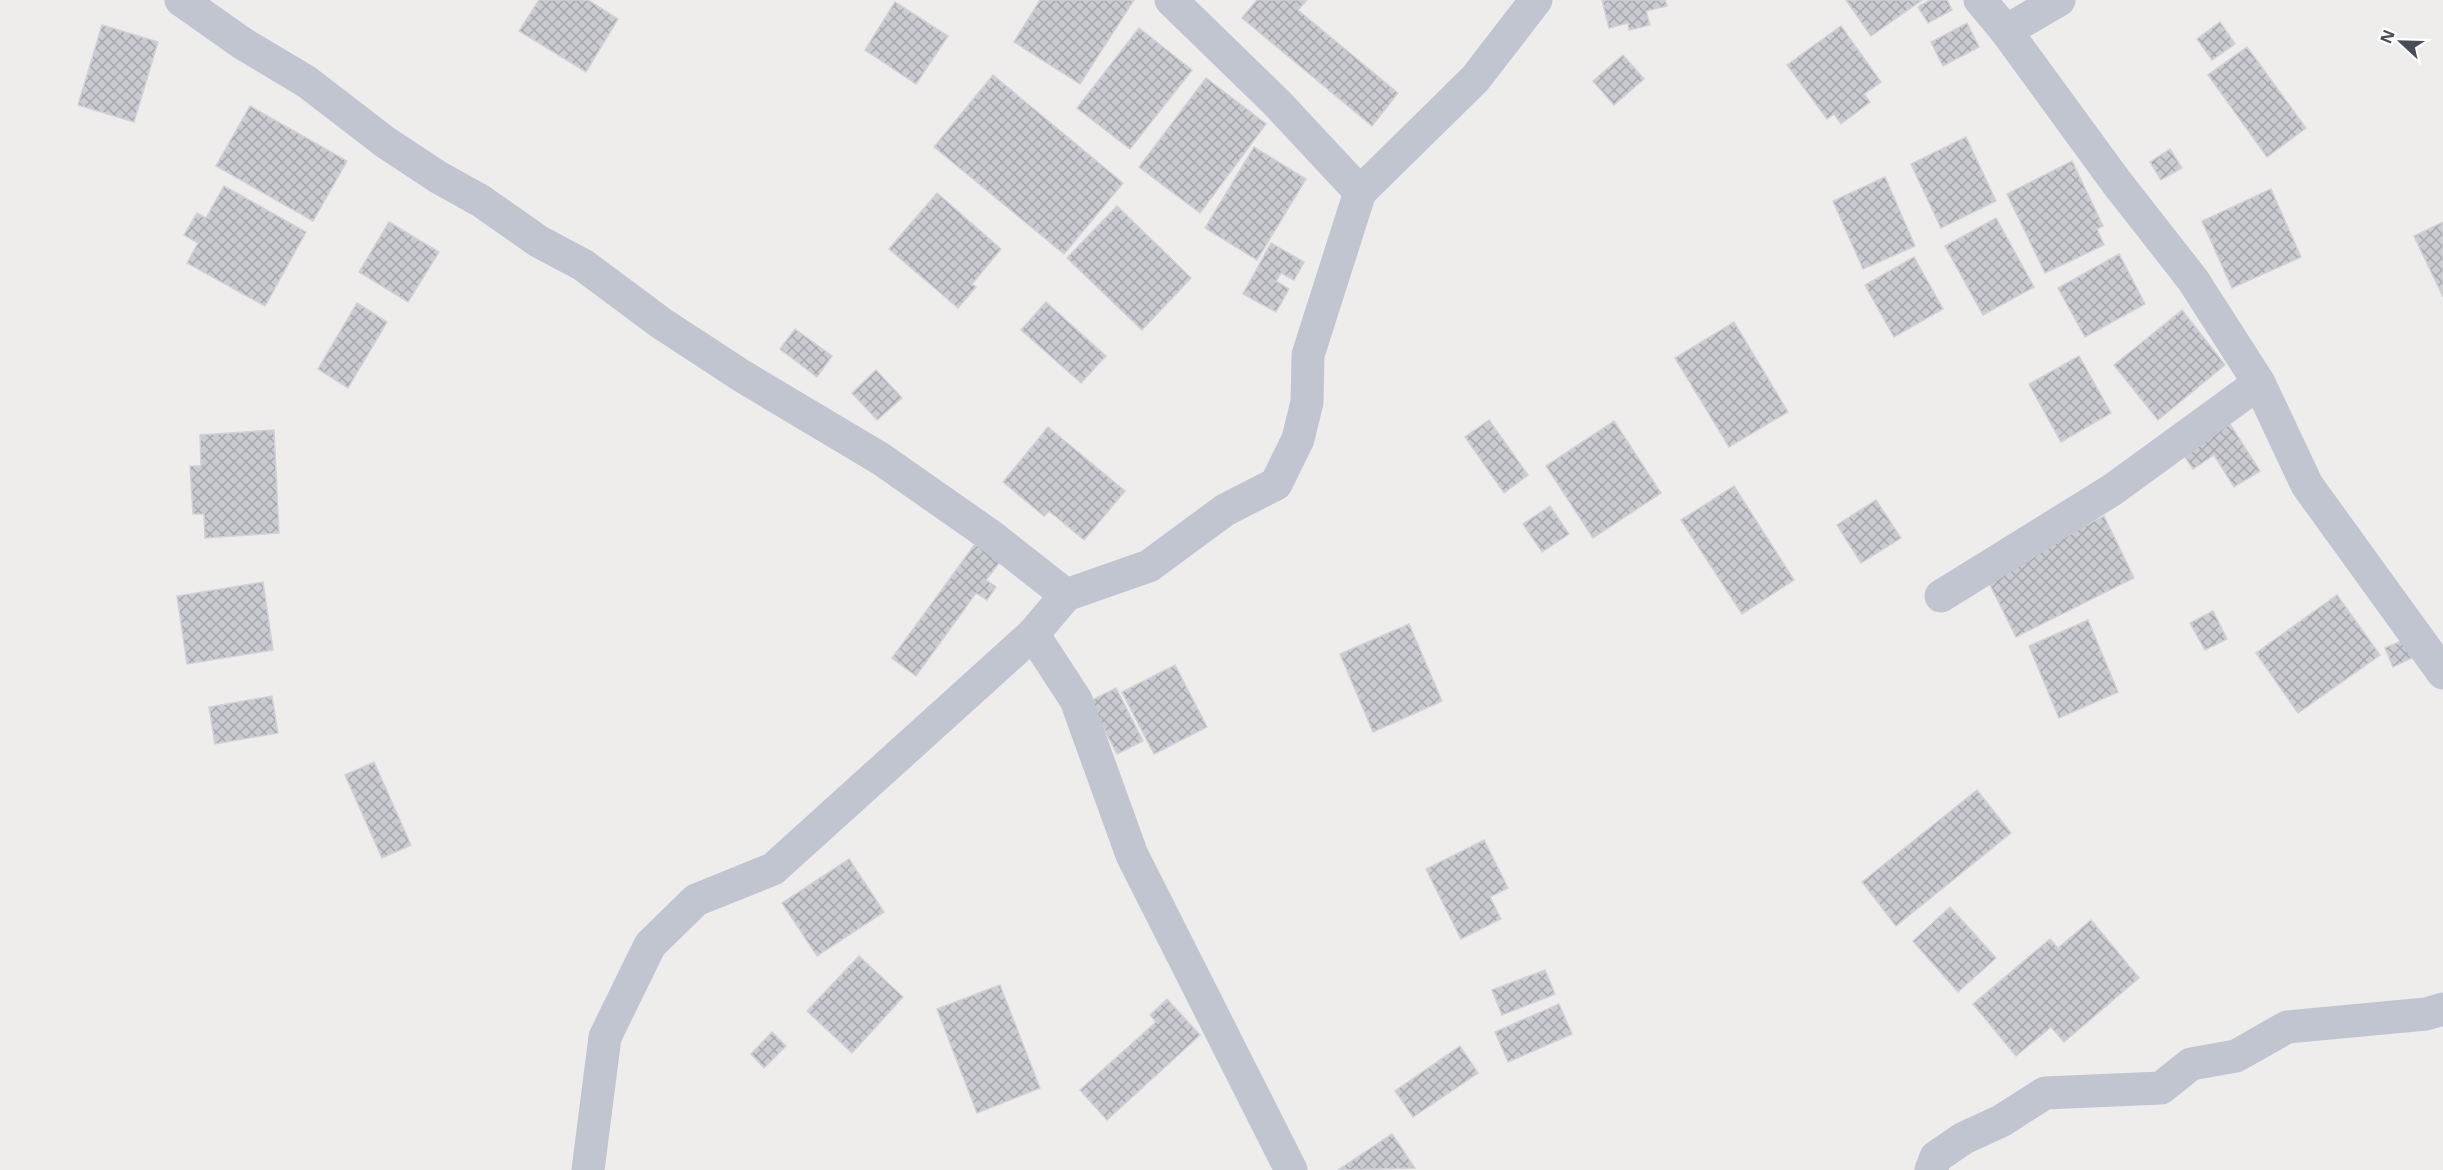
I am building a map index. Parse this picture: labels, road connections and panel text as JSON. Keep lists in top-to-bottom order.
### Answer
{
  "north": "left"
}
